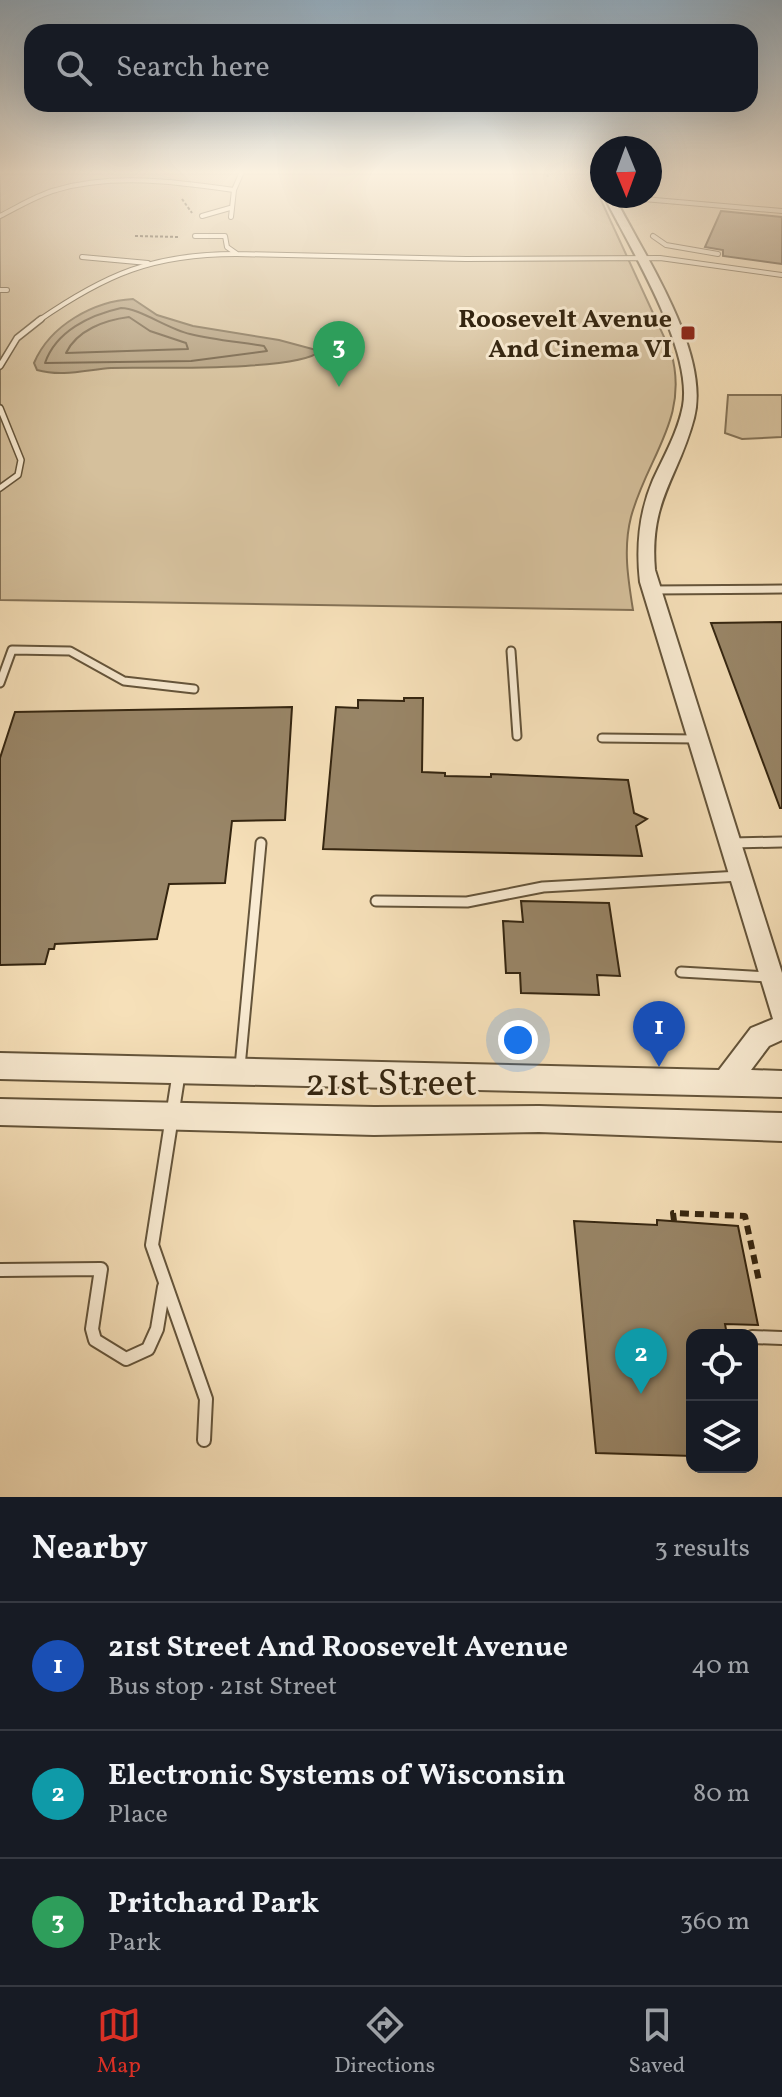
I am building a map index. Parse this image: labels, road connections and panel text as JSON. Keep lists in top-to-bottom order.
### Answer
{
  "streets": {
    "street": ["21st Street"]
  },
  "places": {
    "transit": ["Roosevelt Avenue And Cinema VI"]
  },
  "north": "bottom",
  "page": {
    "search": "Search here",
    "pins": ["3", "1", "2"],
    "heading": ["Nearby", "3 results"],
    "list": [
      {
        "mark": "1",
        "name": "21st Street And Roosevelt Avenue",
        "note": "Bus stop · 21st Street",
        "value": "40 m"
      },
      {
        "mark": "2",
        "name": "Electronic Systems of Wisconsin",
        "note": "Place",
        "value": "80 m"
      },
      {
        "mark": "3",
        "name": "Pritchard Park",
        "note": "Park",
        "value": "360 m"
      }
    ],
    "nav": ["Map", "Directions", "Saved"]
  }
}
